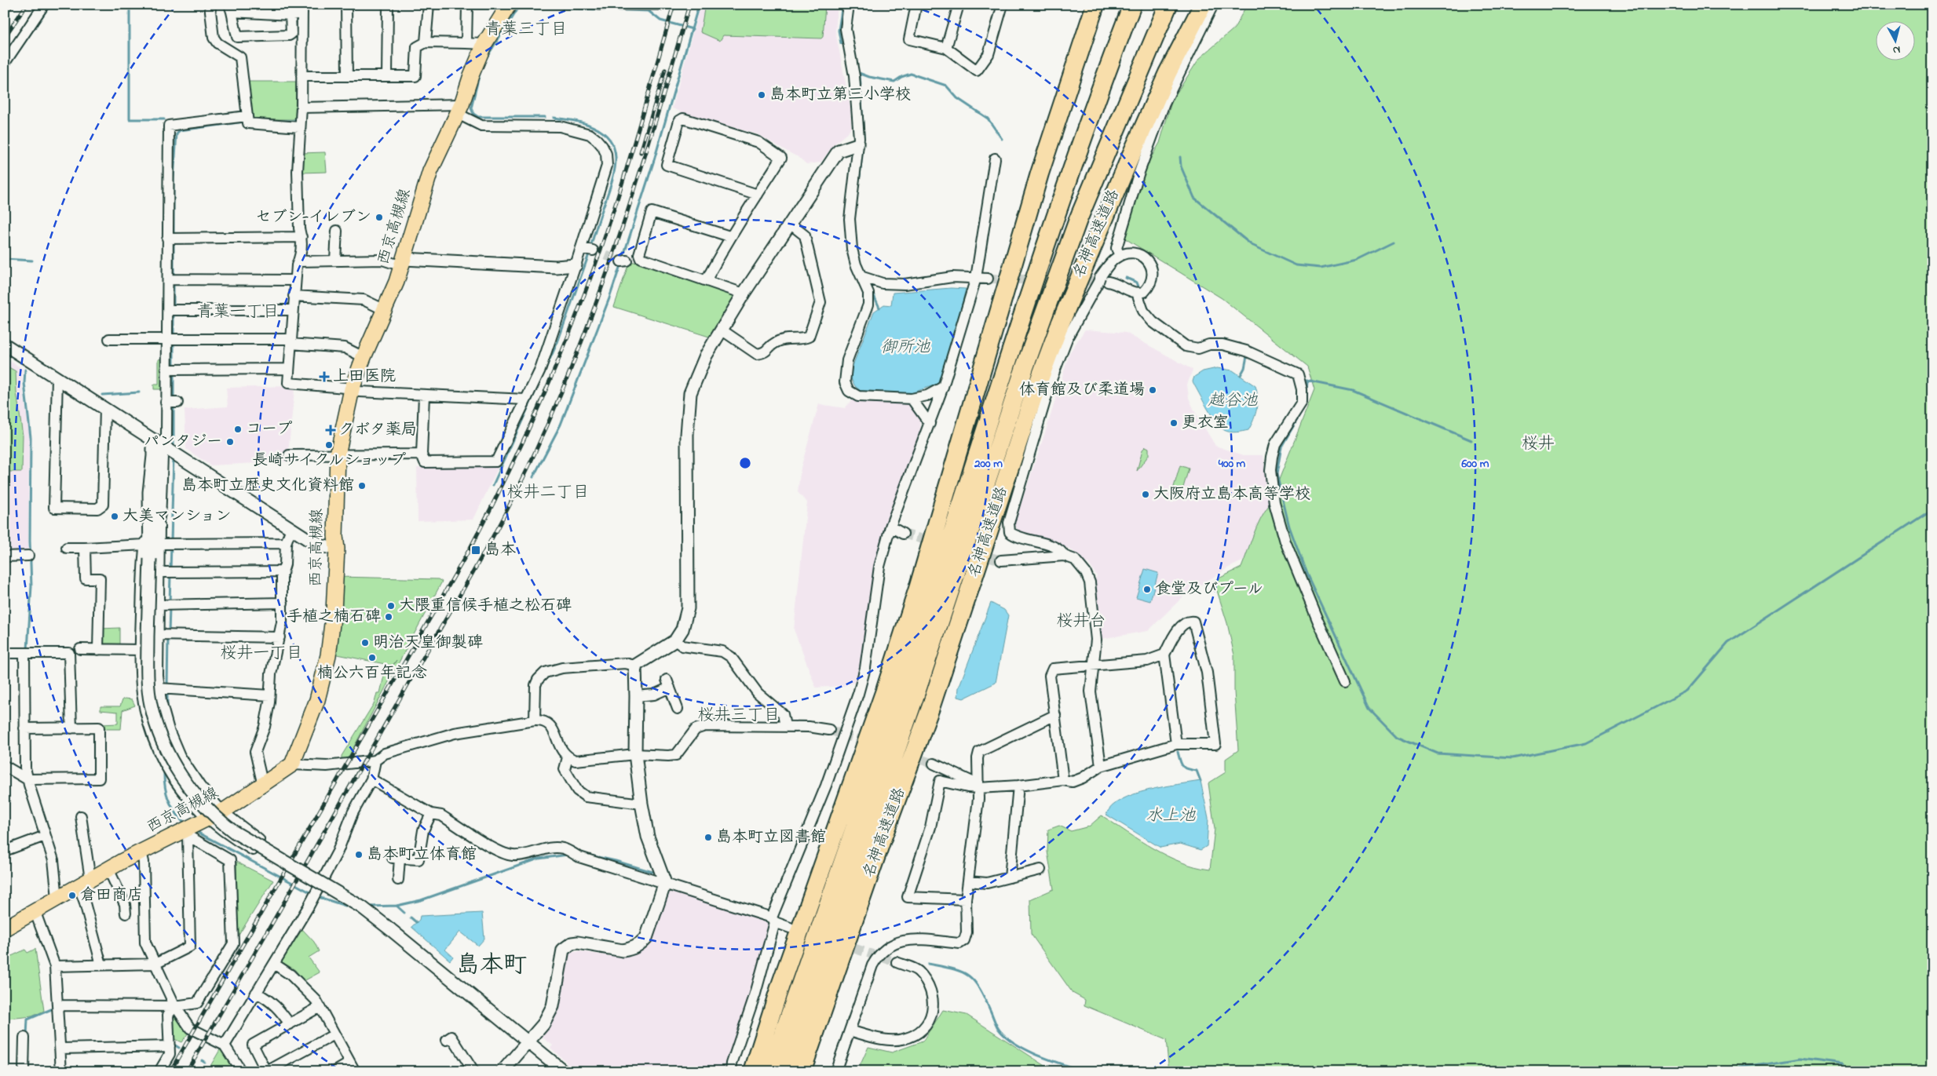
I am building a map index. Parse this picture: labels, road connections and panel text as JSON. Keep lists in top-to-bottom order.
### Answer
{
  "streets": {
    "highway": ["名神高速道路"],
    "main road": ["西京高槻線"]
  },
  "districts": [
    "青葉三丁目",
    "青葉一丁目",
    "桜井",
    "桜井二丁目",
    "桜井台",
    "桜井一丁目",
    "桜井三丁目",
    "島本町"
  ],
  "water": ["御所池", "越谷池", "水上池"],
  "places": {
    "other": [
      "島本町立第三小学校",
      "セブン-イレブン",
      "体育館及び柔道場",
      "更衣室",
      "コープ",
      "パンタジー",
      "長崎サイクルショップ",
      "島本町立歴史文化資料館",
      "大阪府立島本高等学校",
      "大美マンション",
      "食堂及びプール",
      "大隈重信候手植之松石碑",
      "手植之楠石碑",
      "明治天皇御製碑",
      "楠公六百年記念",
      "島本町立図書館",
      "島本町立体育館",
      "倉田商店"
    ],
    "health": ["上田医院", "クボタ薬局"],
    "transit": ["島本"]
  },
  "north": "bottom",
  "rings": ["200 m", "400 m", "600 m"]
}
